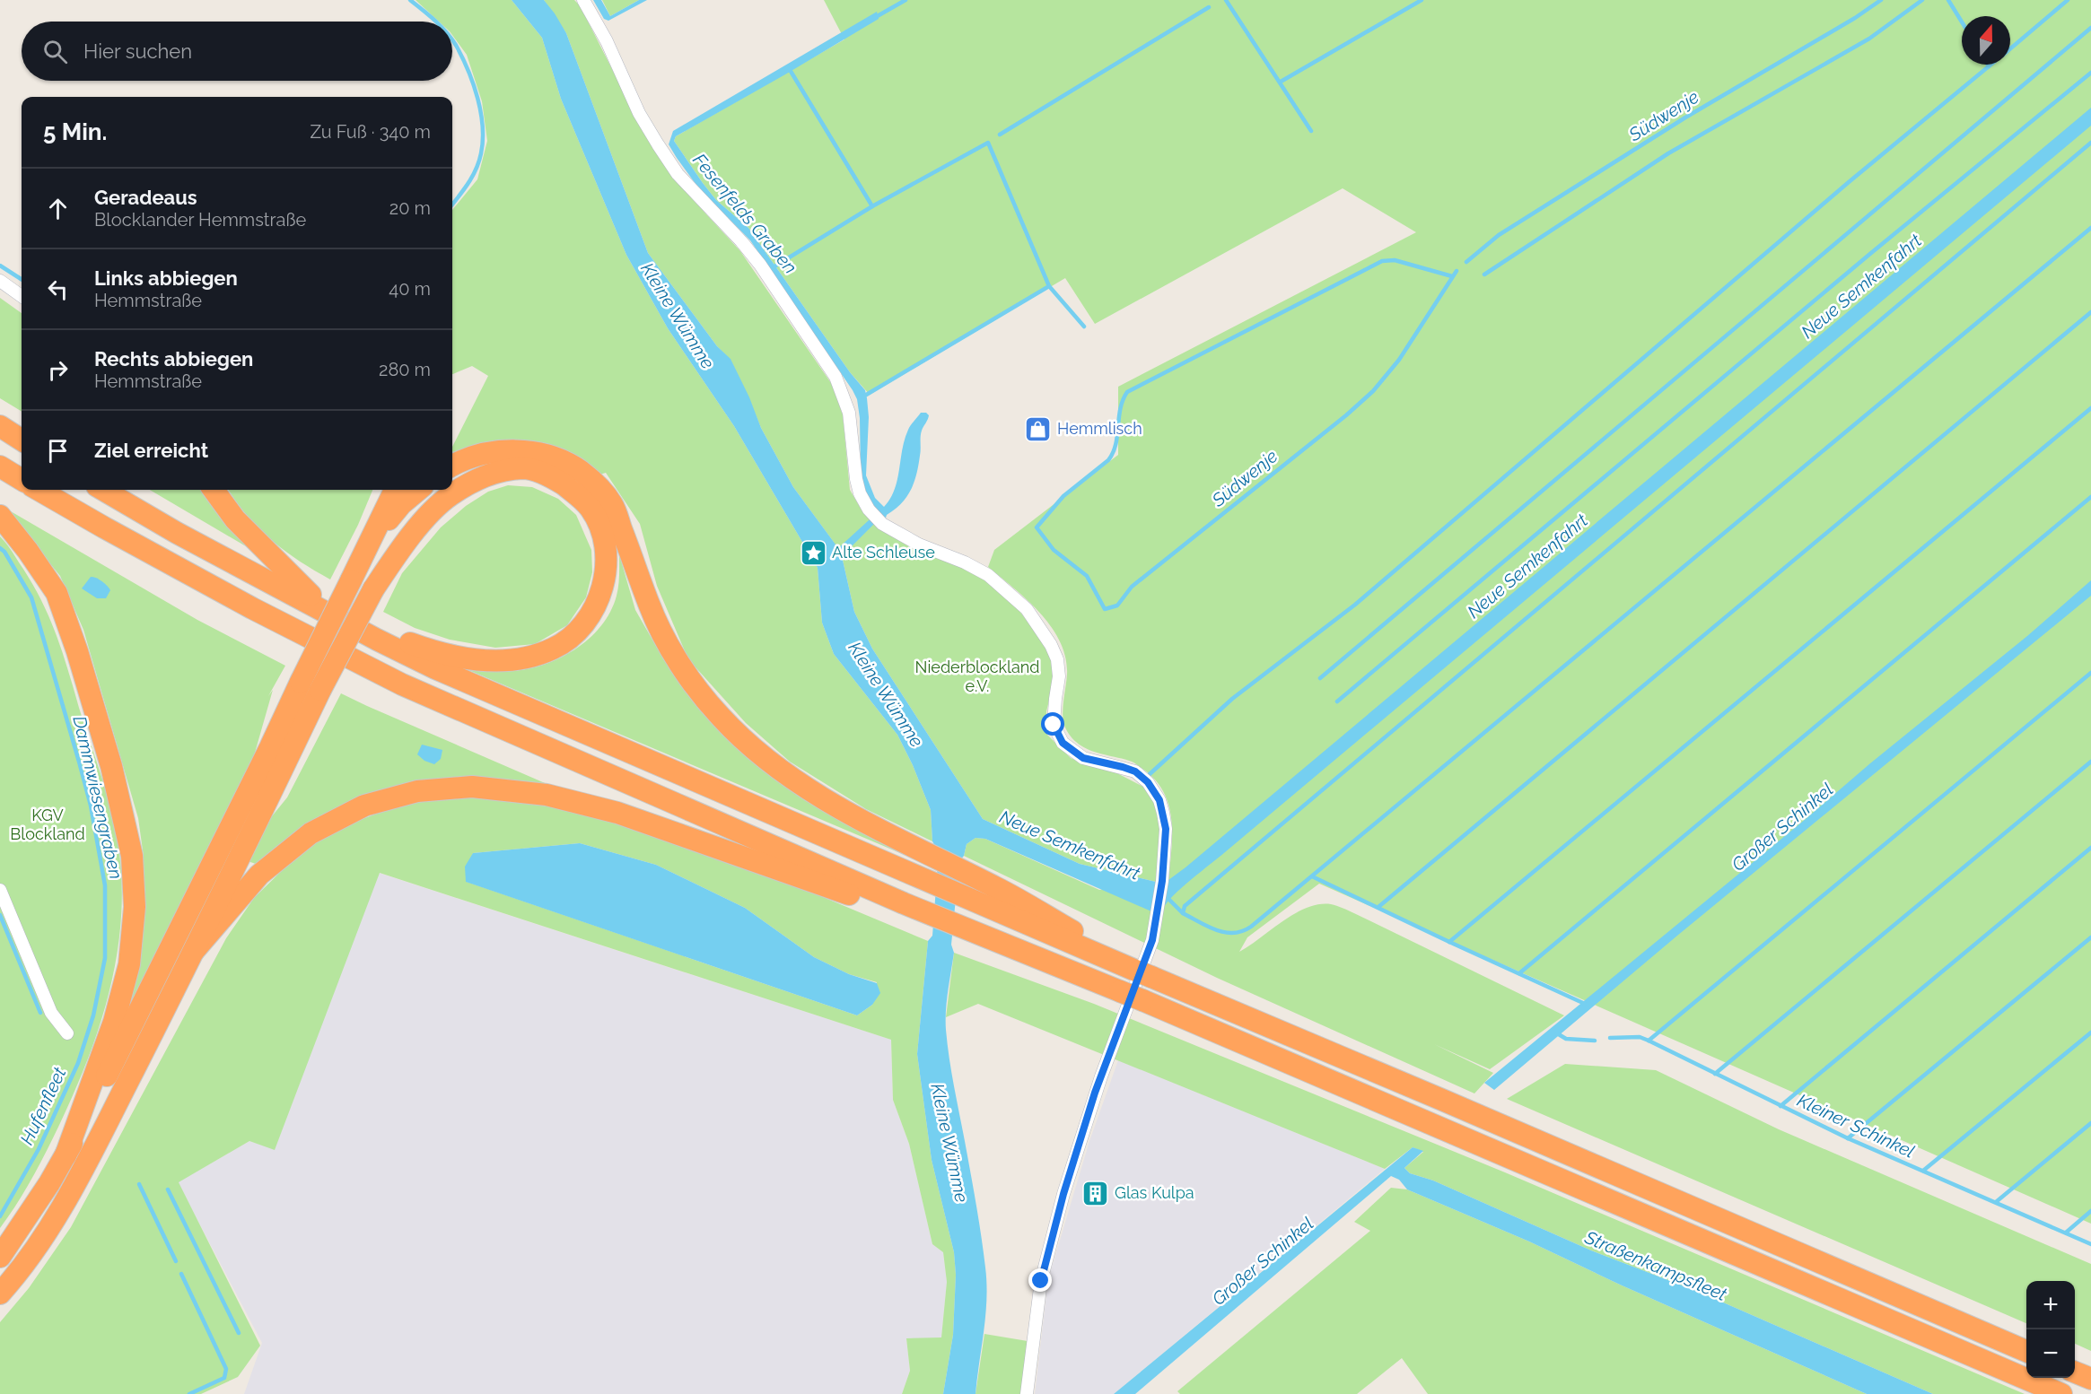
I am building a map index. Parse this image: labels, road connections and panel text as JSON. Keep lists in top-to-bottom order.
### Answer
{
  "water": [
    "Südwenje",
    "Fesenfelds Graben",
    "Neue Semkenfahrt",
    "Kleine Wümme",
    "Dammwiesengraben",
    "Großer Schinkel",
    "Hufenfleet",
    "Kleiner Schinkel",
    "Straßenkampsfleet"
  ],
  "parks": ["Niederblockland e.V.", "KGV Blockland"],
  "places": {
    "shop": ["Hemmlisch"],
    "place": ["Alte Schleuse"],
    "building": ["Glas Kulpa"]
  },
  "north": "top",
  "page": {
    "search": "Hier suchen",
    "heading": ["5 Min.", "Zu Fuß · 340 m"],
    "list": [
      ["Geradeaus", "Blocklander Hemmstraße", "20 m"],
      ["Links abbiegen", "Hemmstraße", "40 m"],
      ["Rechts abbiegen", "Hemmstraße", "280 m"],
      "Ziel erreicht"
    ],
    "map_buttons": ["+", "−"]
  }
}
